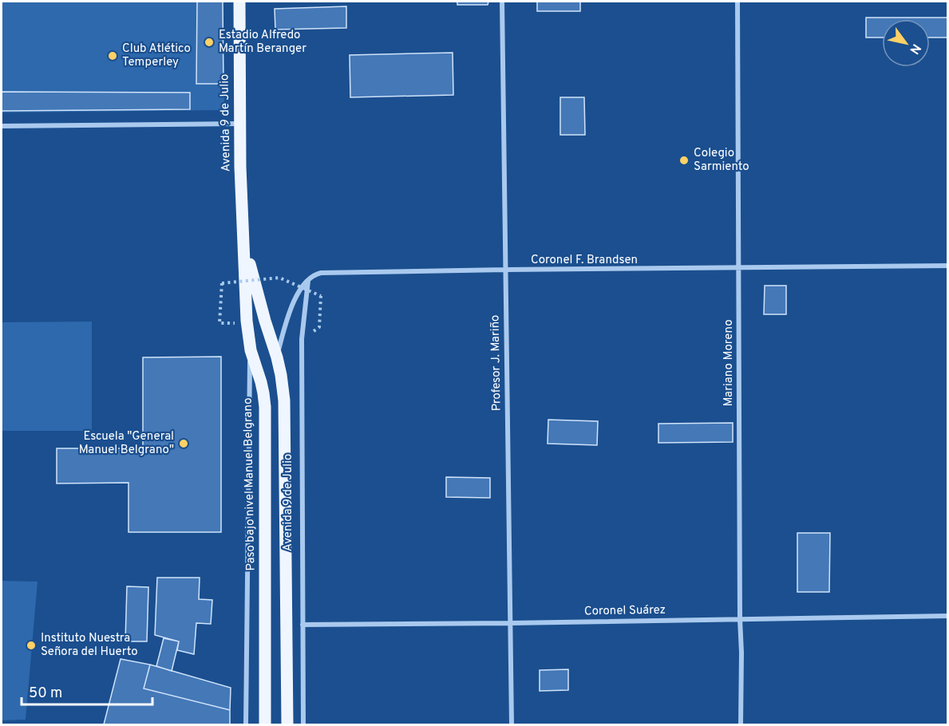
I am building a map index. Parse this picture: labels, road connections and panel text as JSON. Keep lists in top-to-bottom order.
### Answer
{
  "streets": {
    "main road": ["Avenida 9 de Julio", "Paso bajo nivel Manuel Belgrano"],
    "street": [
      "Coronel F. Brandsen",
      "Profesor J. Mariño",
      "Mariano Moreno",
      "Coronel Suárez"
    ]
  },
  "crossings": [
    ["Avenida 9 de Julio", "Coronel F. Brandsen"],
    ["Avenida 9 de Julio", "Paso bajo nivel Manuel Belgrano"],
    ["Avenida 9 de Julio", "Coronel Suárez"],
    ["Coronel F. Brandsen", "Profesor J. Mariño"],
    ["Coronel F. Brandsen", "Mariano Moreno"],
    ["Profesor J. Mariño", "Coronel Suárez"],
    ["Mariano Moreno", "Coronel Suárez"]
  ],
  "places": [
    "Estadio Alfredo Martín Beranger",
    "Club Atlético Temperley",
    "Colegio Sarmiento",
    "Escuela \"General Manuel Belgrano\"",
    "Instituto Nuestra Señora del Huerto"
  ],
  "scale_bar": "50 m",
  "north": "bottom right"
}
